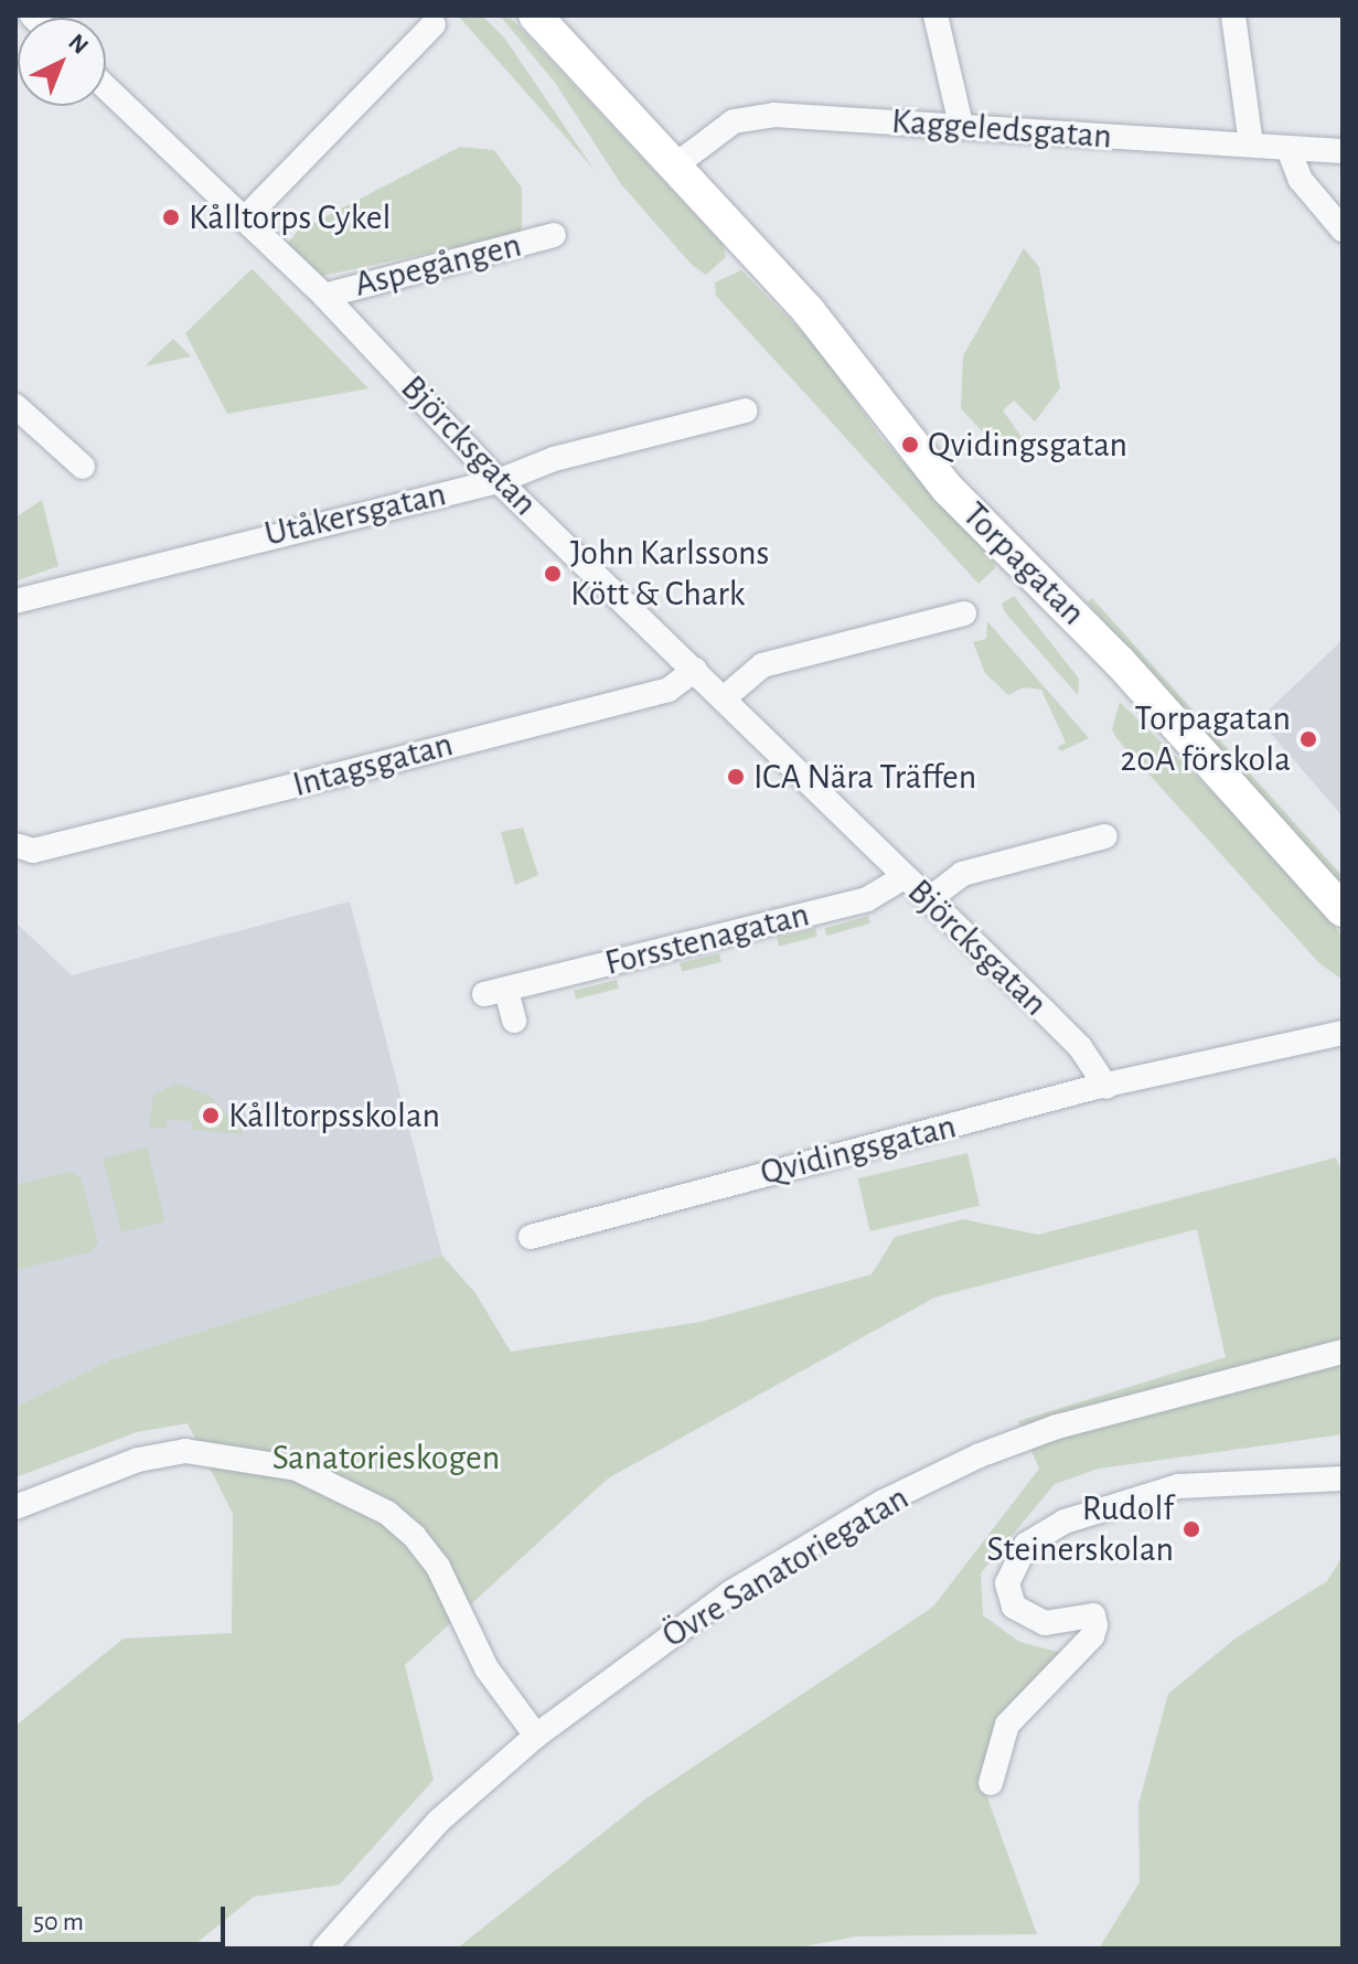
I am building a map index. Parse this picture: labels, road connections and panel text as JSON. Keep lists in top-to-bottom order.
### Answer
{
  "streets": {
    "street": [
      "Kaggeledsgatan",
      "Aspegången",
      "Björcksgatan",
      "Utåkersgatan",
      "Torpagatan",
      "Intagsgatan",
      "Forsstenagatan",
      "Qvidingsgatan",
      "Övre Sanatoriegatan"
    ]
  },
  "crossings": [
    ["Kaggeledsgatan", "Torpagatan"],
    ["Aspegången", "Björcksgatan"],
    ["Björcksgatan", "Utåkersgatan"],
    ["Björcksgatan", "Intagsgatan"],
    ["Björcksgatan", "Forsstenagatan"],
    ["Björcksgatan", "Qvidingsgatan"]
  ],
  "parks": ["Sanatorieskogen"],
  "places": [
    "Kålltorps Cykel",
    "Qvidingsgatan",
    "John Karlssons Kött & Chark",
    "Torpagatan 20A förskola",
    "ICA Nära Träffen",
    "Kålltorpsskolan",
    "Rudolf Steinerskolan"
  ],
  "scale_bar": "50 m",
  "north": "top right"
}
